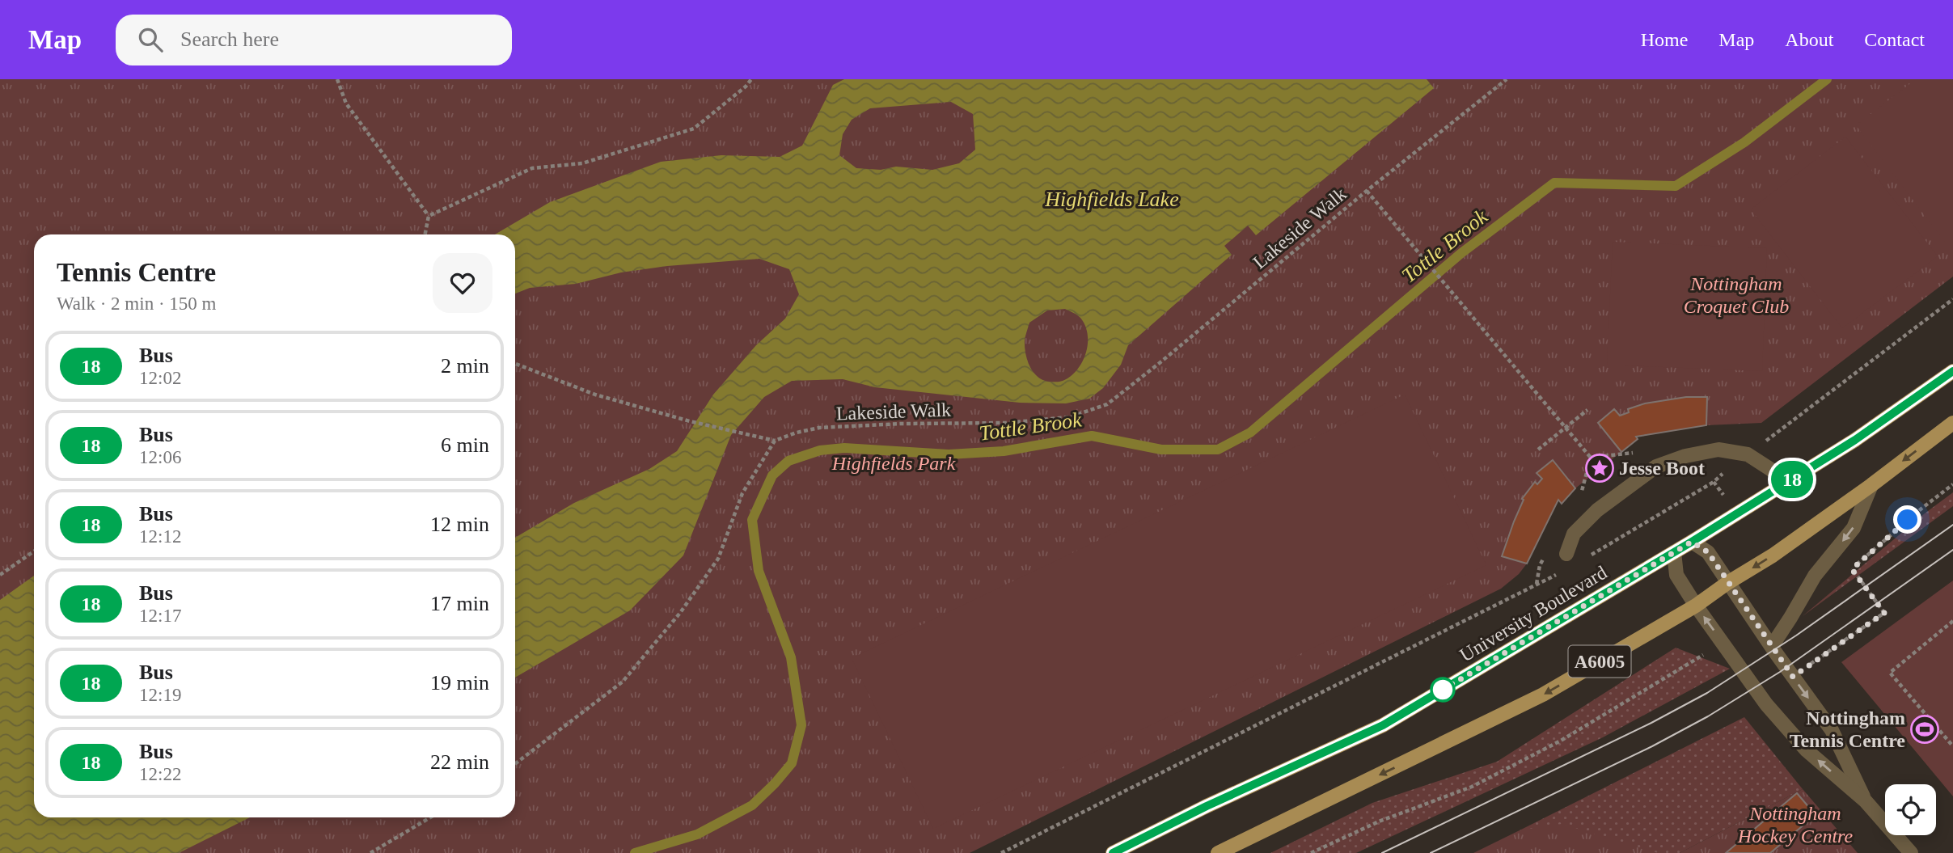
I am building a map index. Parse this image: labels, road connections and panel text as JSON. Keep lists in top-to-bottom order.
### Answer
{
  "streets": {
    "main road": ["University Boulevard", "A6005"],
    "path": ["Lakeside Walk"]
  },
  "water": ["Highfields Lake", "Tottle Brook"],
  "parks": ["Nottingham Croquet Club", "Highfields Park", "Nottingham Hockey Centre"],
  "places": {
    "place": ["Jesse Boot"],
    "sports": ["Nottingham Tennis Centre"]
  },
  "lines": ["bus line 18"],
  "page": {
    "header": "Map",
    "search": "Search here",
    "nav": [
      "Home",
      "Map",
      "About",
      "Contact"
    ],
    "on_map": "18",
    "heading": ["Tennis Centre", "Walk · 2 min · 150 m"],
    "list": [
      {
        "mark": "18",
        "name": "Bus",
        "note": "12:02",
        "value": "2 min"
      },
      {
        "mark": "18",
        "name": "Bus",
        "note": "12:06",
        "value": "6 min"
      },
      {
        "mark": "18",
        "name": "Bus",
        "note": "12:12",
        "value": "12 min"
      },
      {
        "mark": "18",
        "name": "Bus",
        "note": "12:17",
        "value": "17 min"
      },
      {
        "mark": "18",
        "name": "Bus",
        "note": "12:19",
        "value": "19 min"
      },
      {
        "mark": "18",
        "name": "Bus",
        "note": "12:22",
        "value": "22 min"
      }
    ]
  }
}
